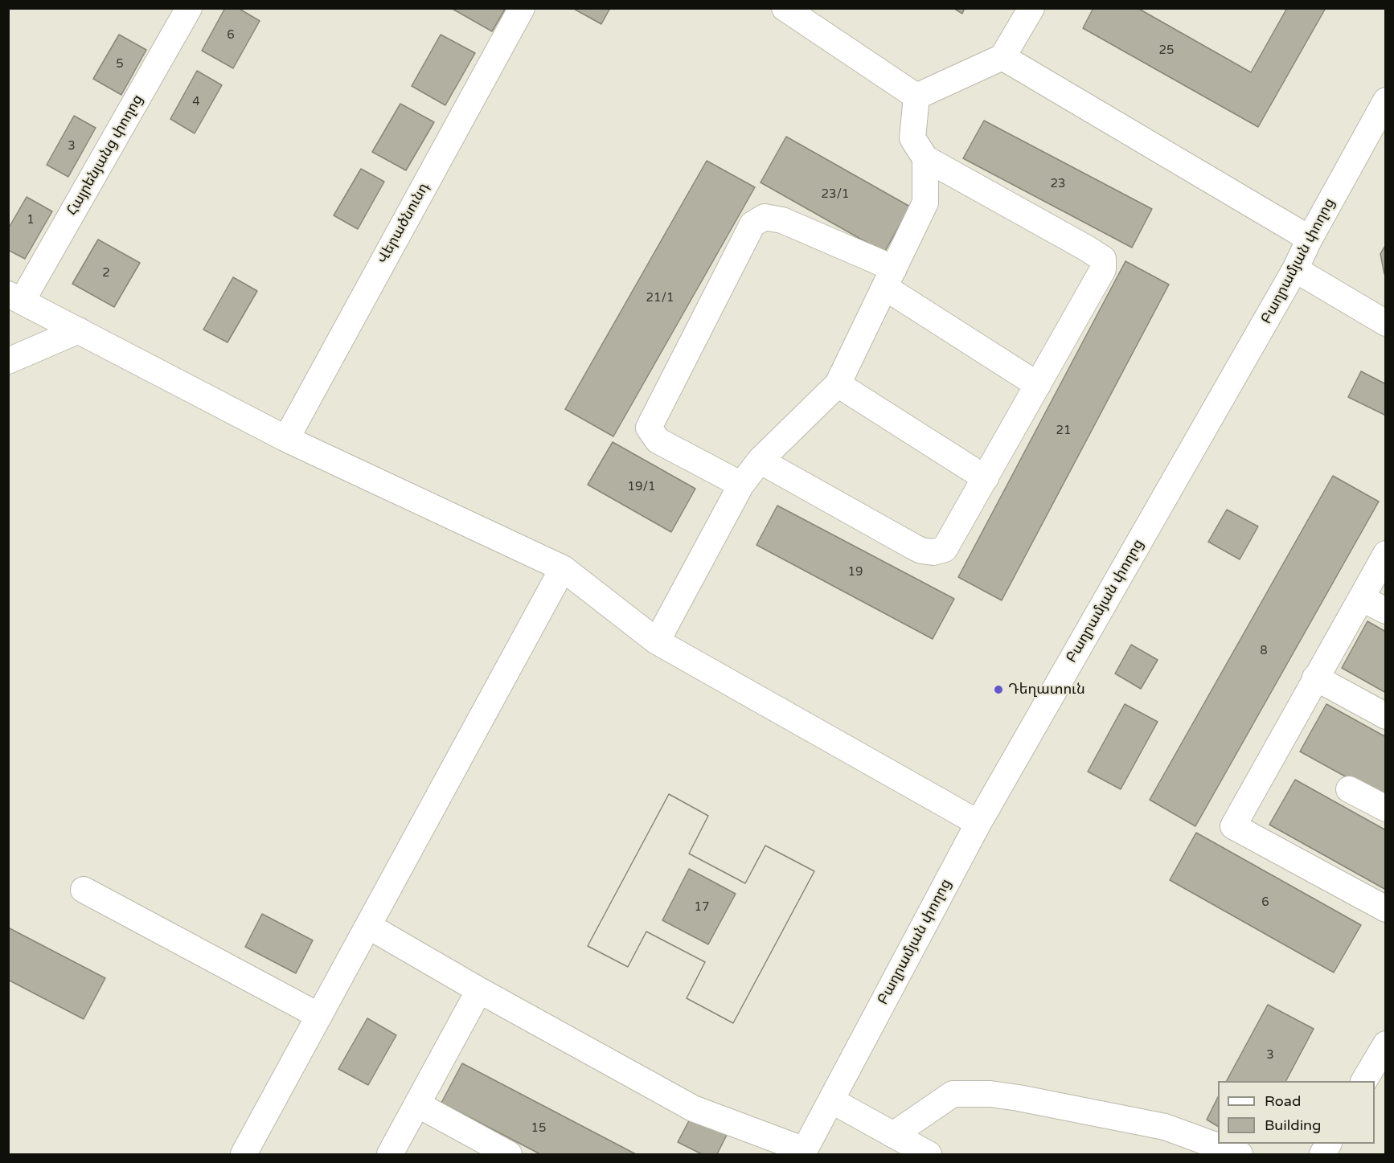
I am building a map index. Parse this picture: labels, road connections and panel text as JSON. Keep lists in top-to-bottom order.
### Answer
{
  "streets": {
    "street": ["Հայրենյանց փողոց", "Վերածնունդ", "Բաղրամյան փողոց"]
  },
  "places": ["Դեղատուն"],
  "house_numbers": [
    "6",
    "25",
    "5",
    "4",
    "3",
    "23",
    "23/1",
    "1",
    "2",
    "21/1",
    "21",
    "19/1",
    "19",
    "8",
    "6",
    "17",
    "3",
    "15"
  ],
  "legend": ["Road", "Building"]
}
